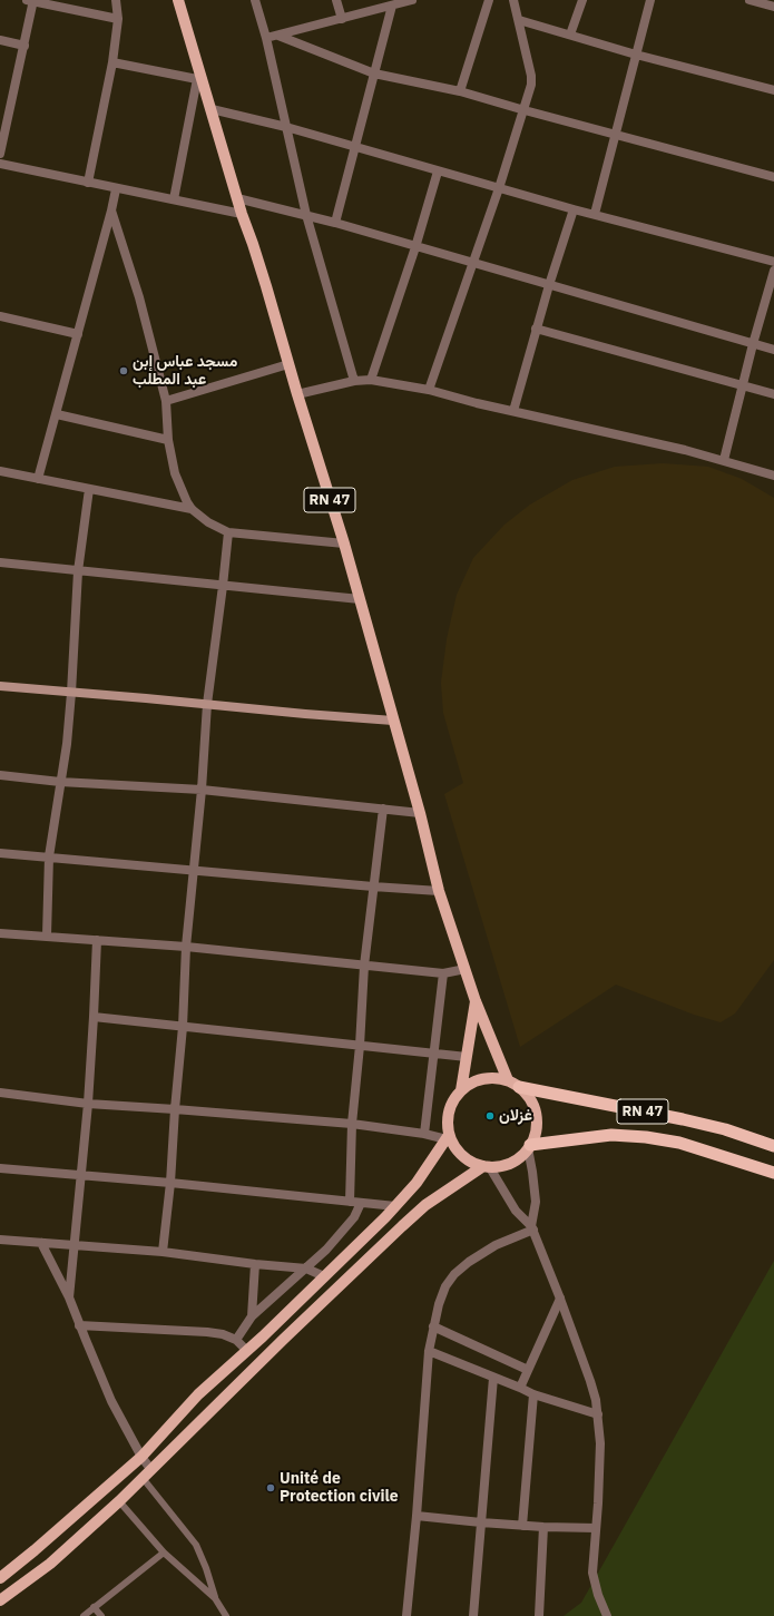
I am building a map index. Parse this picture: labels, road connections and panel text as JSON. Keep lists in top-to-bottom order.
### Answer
{
  "streets": {
    "highway": ["RN 47"]
  },
  "places": ["مسجد عباس إبن عبد المطلب", "غزلان", "Unité de Protection civile"]
}
